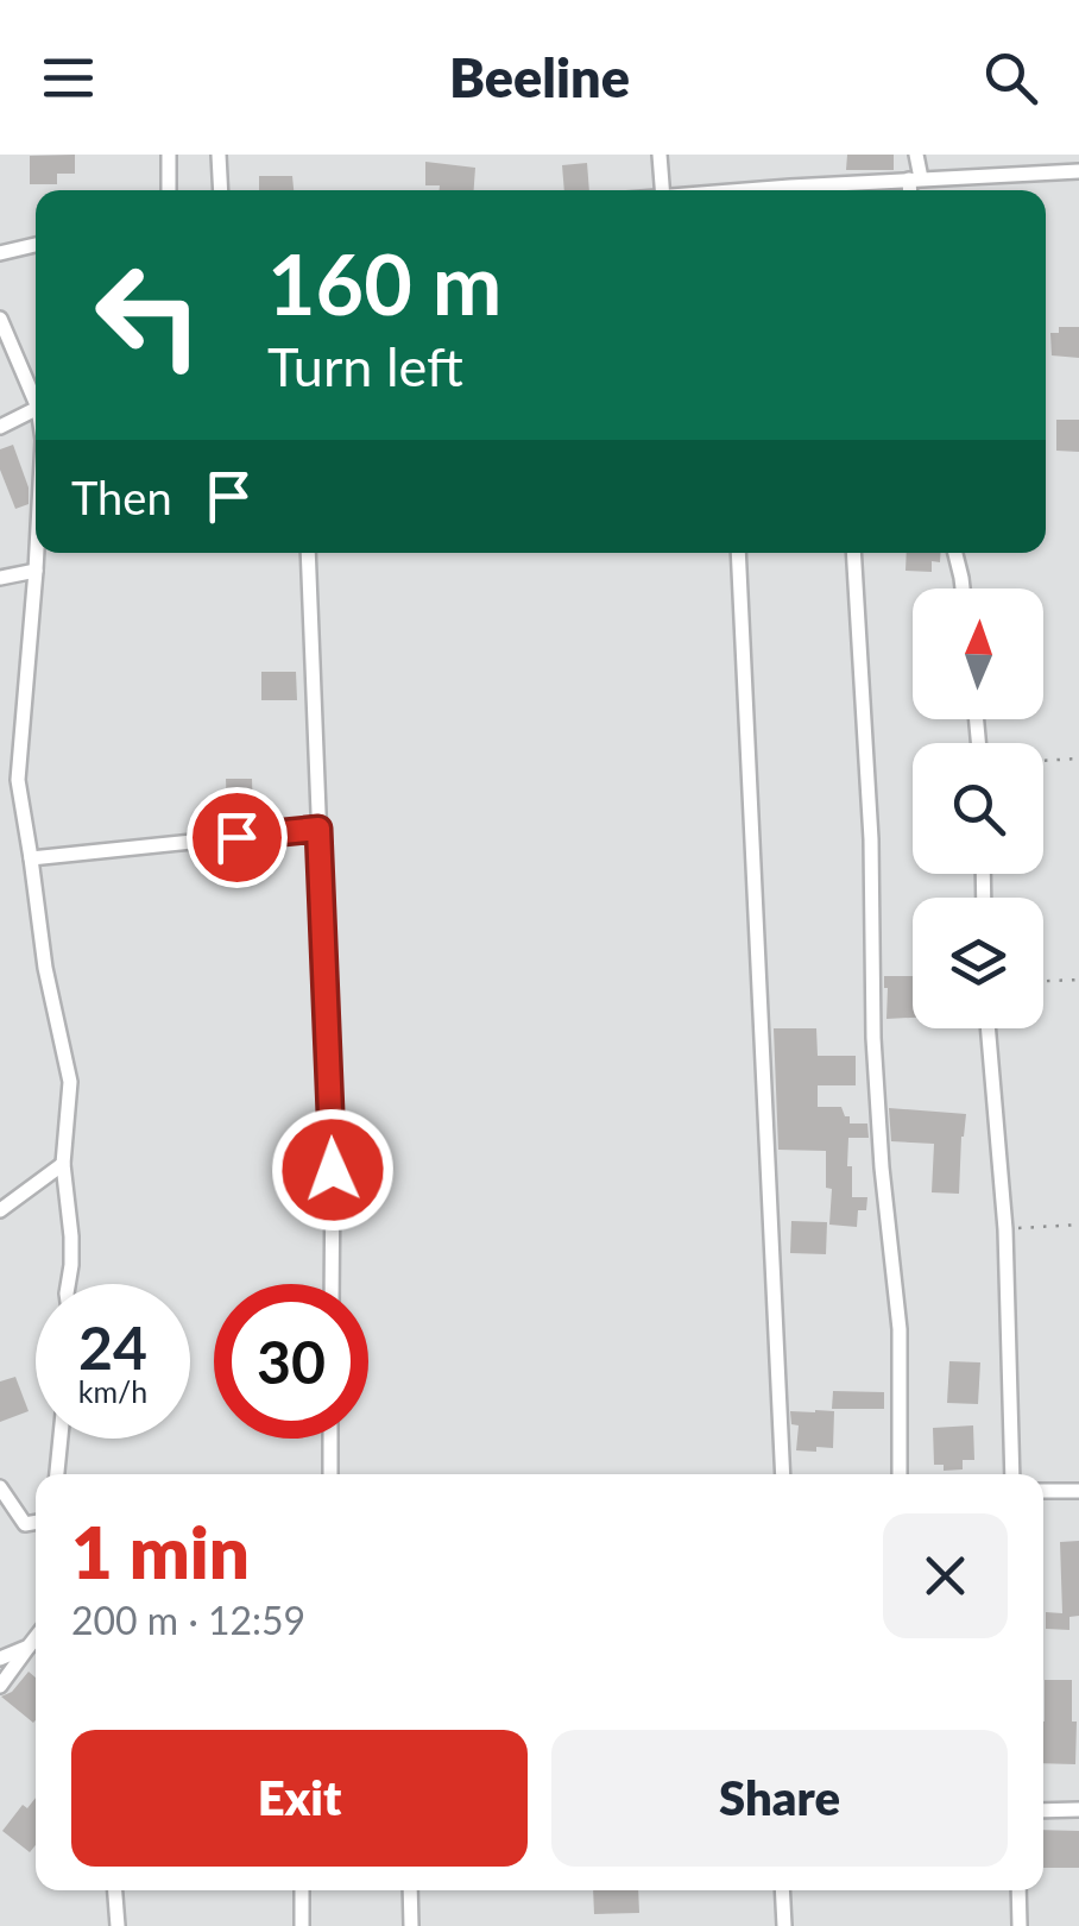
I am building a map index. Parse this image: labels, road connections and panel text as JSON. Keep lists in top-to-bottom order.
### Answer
{
  "north": "top",
  "page": {
    "header": "Beeline",
    "turn": ["160 m", "Turn left"],
    "then": "Then",
    "speed": "24 km/h",
    "limit": "30",
    "heading": ["1 min", "200 m · 12:59"],
    "buttons": ["Exit", "Share"]
  }
}
